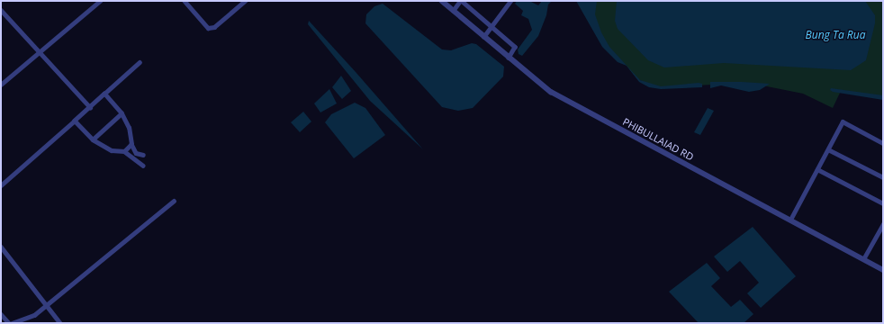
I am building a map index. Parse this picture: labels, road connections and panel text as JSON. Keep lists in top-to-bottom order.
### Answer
{
  "streets": {
    "street": ["PHIBULLAIAD RD"]
  },
  "water": ["Bung Ta Rua"]
}
